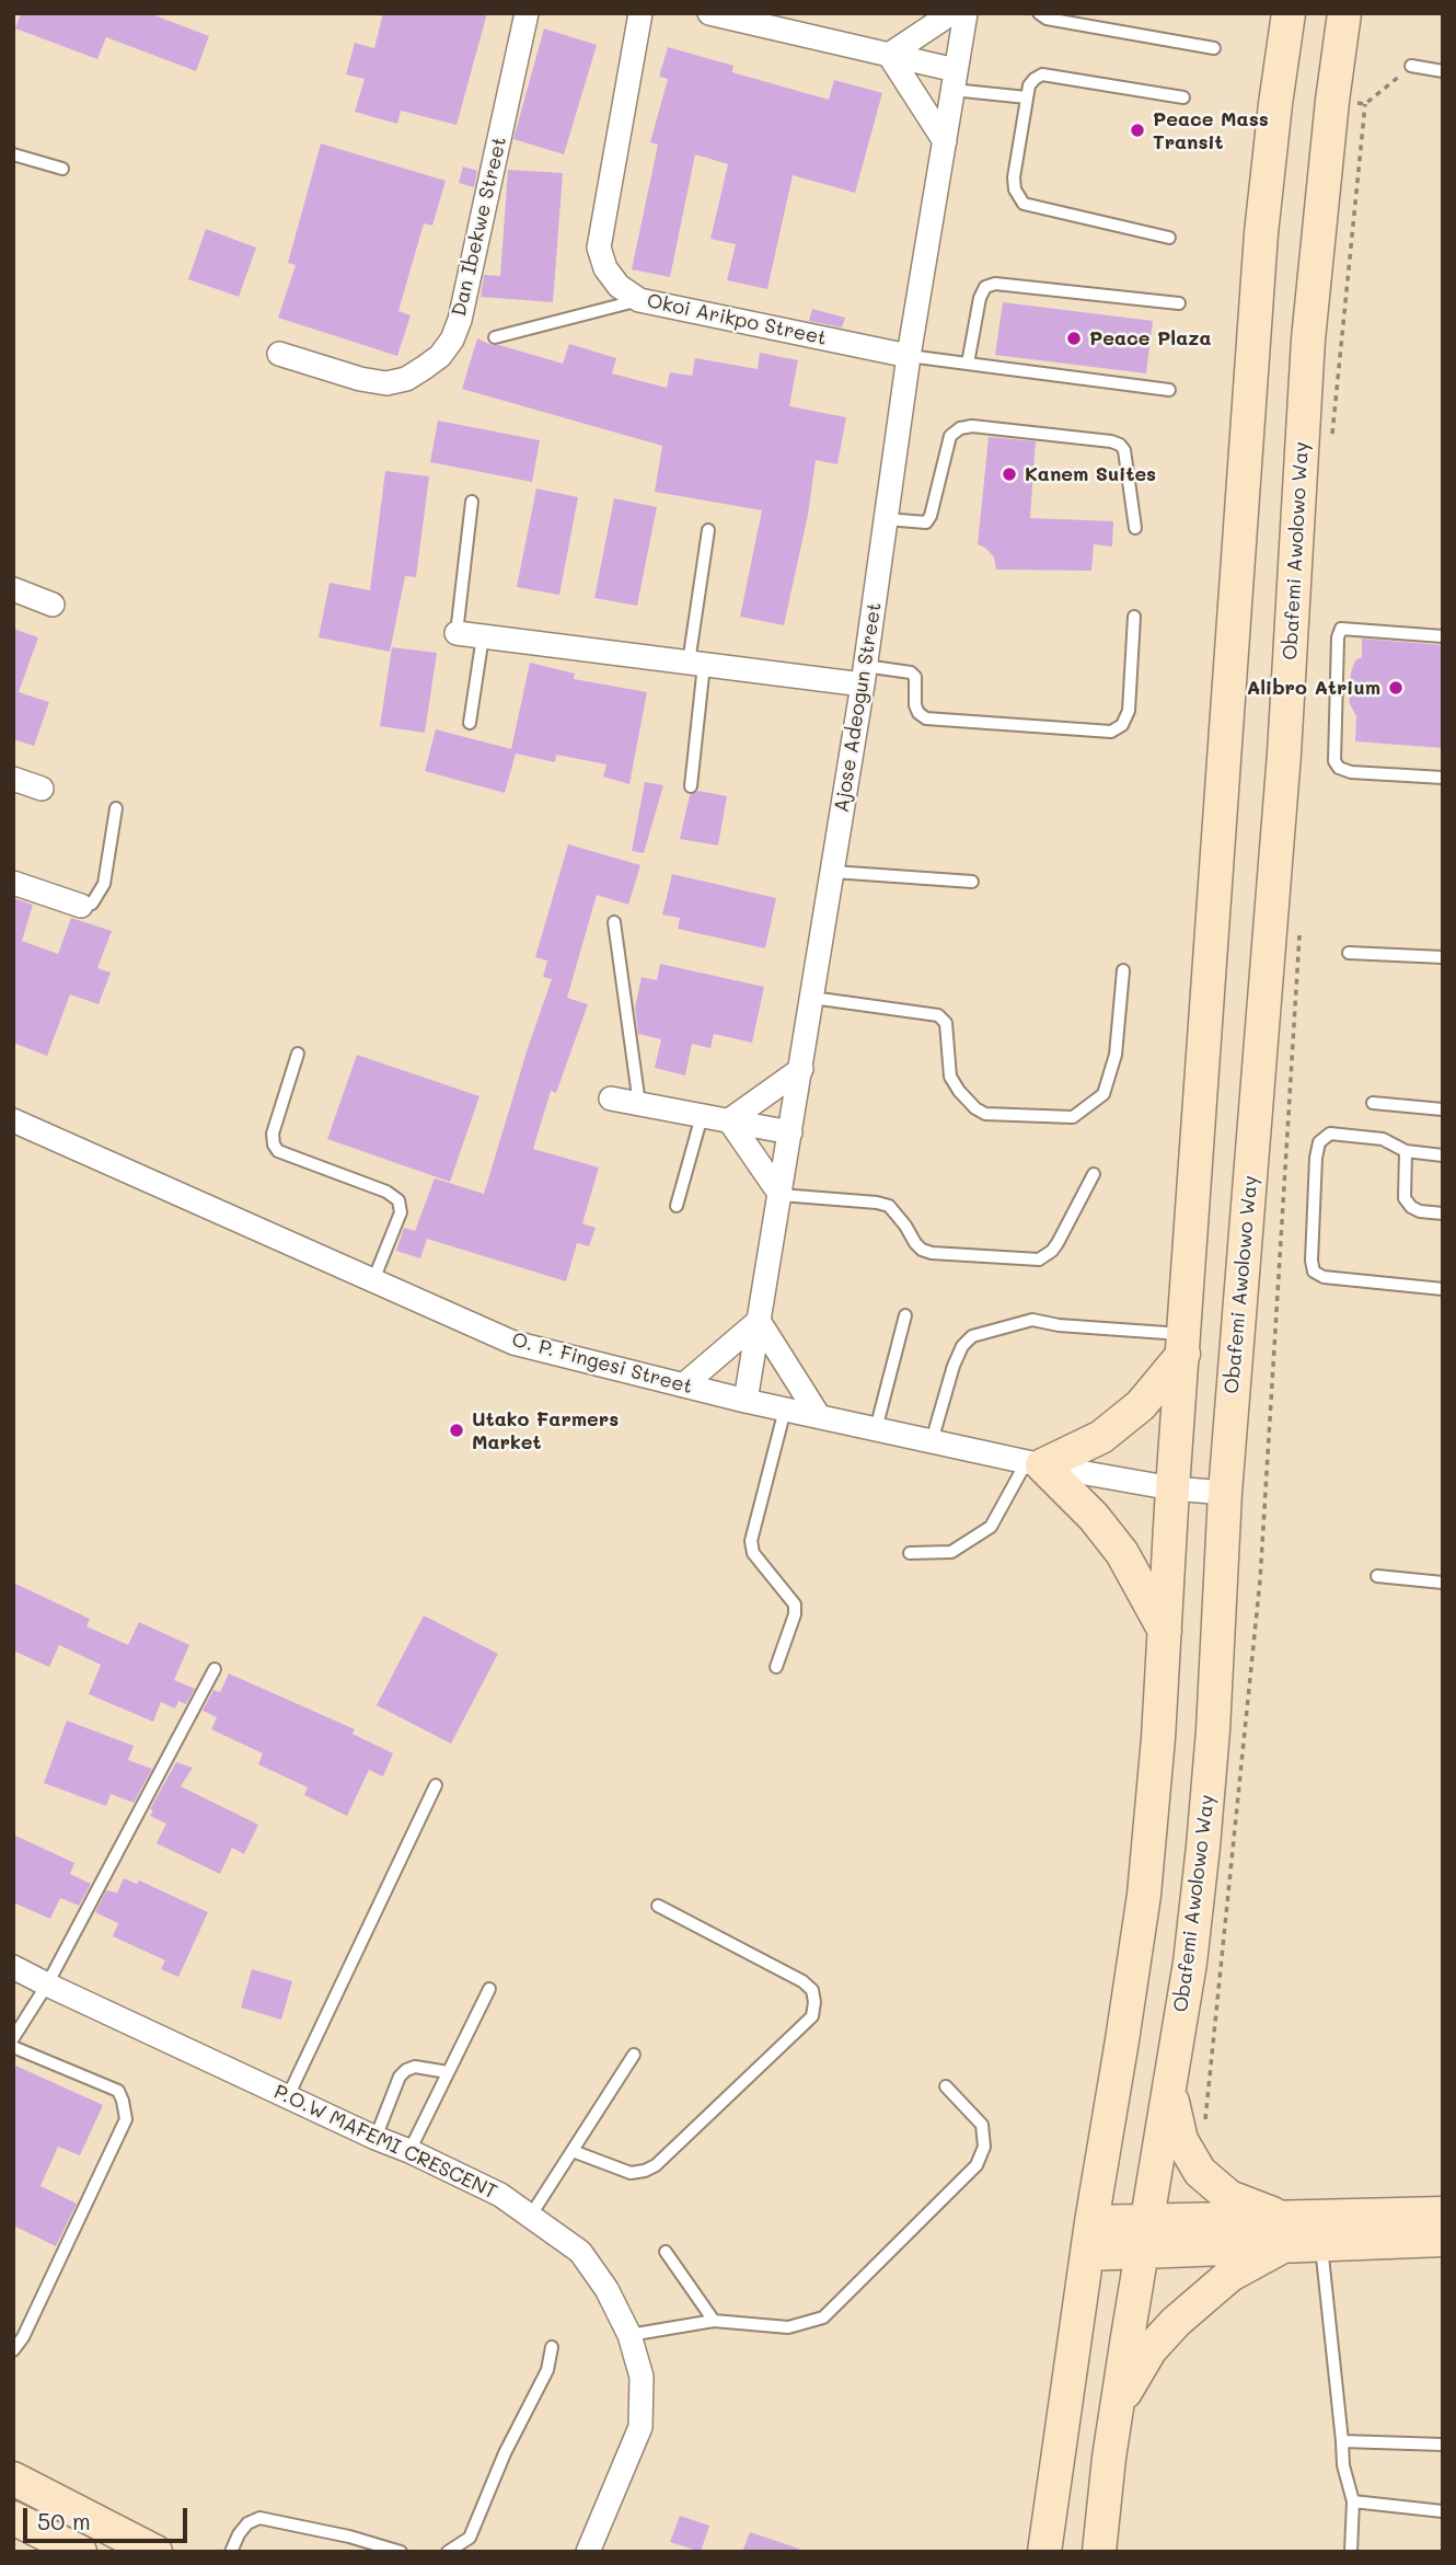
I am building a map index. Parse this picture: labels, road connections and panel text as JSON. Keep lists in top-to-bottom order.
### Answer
{
  "streets": {
    "main road": ["Obafemi Awolowo Way"],
    "street": [
      "Dan Ibekwe Street",
      "Okoi Arikpo Street",
      "Ajose Adeogun Street",
      "O. P. Fingesi Street",
      "P.O.W MAFEMI CRESCENT"
    ]
  },
  "crossings": [
    ["Okoi Arikpo Street", "Ajose Adeogun Street"],
    ["Obafemi Awolowo Way", "O. P. Fingesi Street"],
    ["Ajose Adeogun Street", "O. P. Fingesi Street"]
  ],
  "places": [
    "Peace Mass Transit",
    "Peace Plaza",
    "Kanem Suites",
    "Alibro Atrium",
    "Utako Farmers Market"
  ],
  "scale_bar": "50 m"
}
